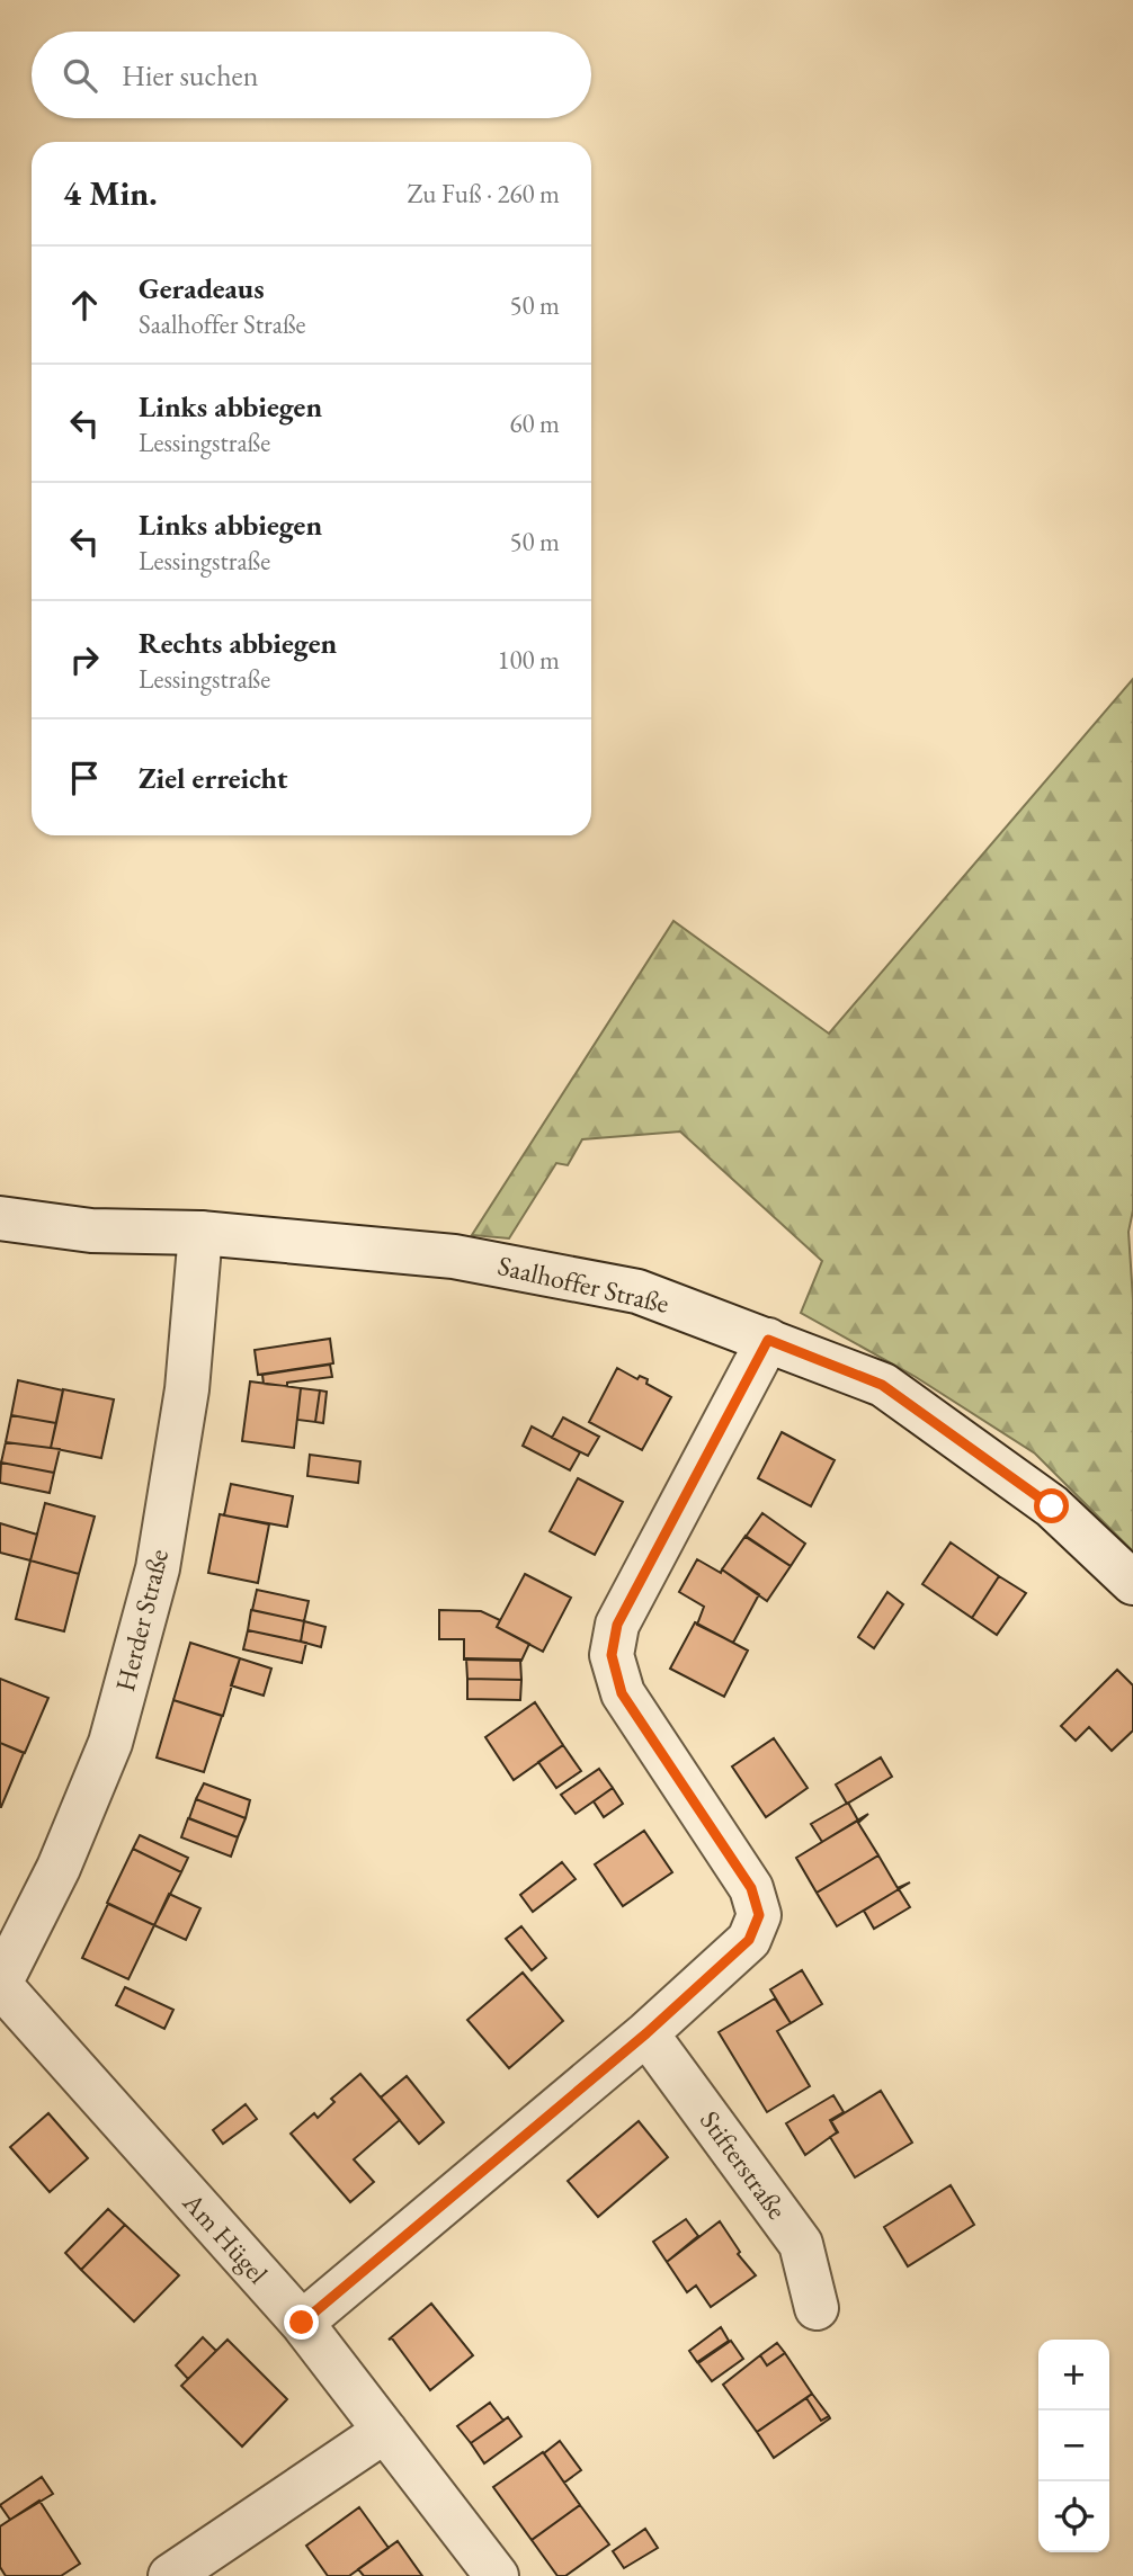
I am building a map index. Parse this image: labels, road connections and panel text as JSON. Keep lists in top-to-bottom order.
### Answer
{
  "streets": {
    "street": [
      "Saalhoffer Straße",
      "Herder Straße",
      "Stifterstraße",
      "Am Hügel"
    ]
  },
  "crossings": [
    ["Saalhoffer Straße", "Herder Straße"],
    ["Herder Straße", "Am Hügel"]
  ],
  "page": {
    "search": "Hier suchen",
    "heading": ["4 Min.", "Zu Fuß · 260 m"],
    "list": [
      ["Geradeaus", "Saalhoffer Straße", "50 m"],
      ["Links abbiegen", "Lessingstraße", "60 m"],
      ["Links abbiegen", "Lessingstraße", "50 m"],
      ["Rechts abbiegen", "Lessingstraße", "100 m"],
      "Ziel erreicht"
    ],
    "map_buttons": ["+", "−"]
  }
}
